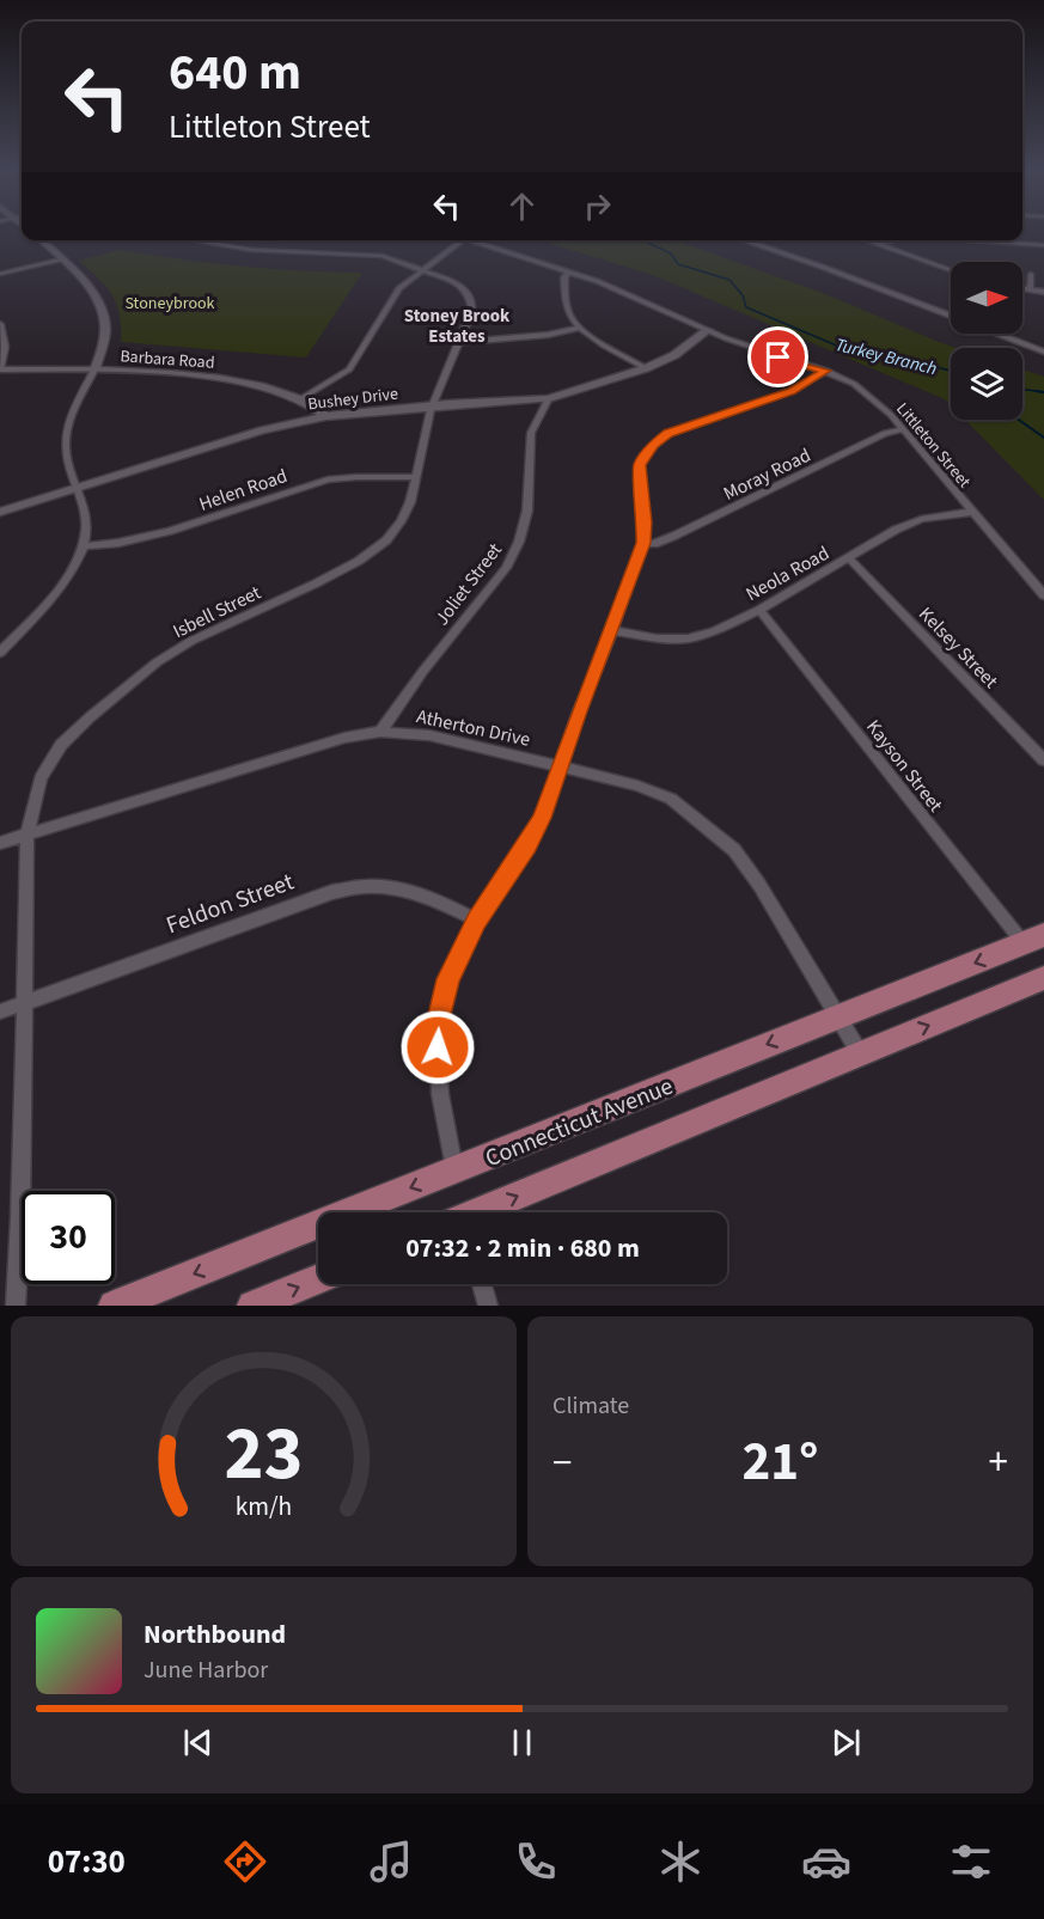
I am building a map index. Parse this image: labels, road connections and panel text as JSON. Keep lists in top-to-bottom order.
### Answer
{
  "streets": {
    "main road": ["Connecticut Avenue"],
    "street": [
      "Barbara Road",
      "Bushey Drive",
      "Littleton Street",
      "Moray Road",
      "Helen Road",
      "Neola Road",
      "Joliet Street",
      "Isbell Street",
      "Kelsey Street",
      "Atherton Drive",
      "Kayson Street",
      "Feldon Street"
    ]
  },
  "crossings": [
    ["Barbara Road", "Bushey Drive"],
    ["Bushey Drive", "Littleton Street"],
    ["Bushey Drive", "Joliet Street"],
    ["Bushey Drive", "Isbell Street"],
    ["Littleton Street", "Moray Road"],
    ["Littleton Street", "Neola Road"],
    ["Helen Road", "Isbell Street"],
    ["Neola Road", "Kelsey Street"],
    ["Neola Road", "Kayson Street"],
    ["Joliet Street", "Atherton Drive"],
    ["Isbell Street", "Atherton Drive"],
    ["Isbell Street", "Feldon Street"],
    ["Atherton Drive", "Connecticut Avenue"],
    ["Kayson Street", "Connecticut Avenue"]
  ],
  "districts": ["Stoney Brook Estates"],
  "water": ["Turkey Branch"],
  "parks": ["Stoneybrook"],
  "north": "right",
  "page": {
    "turn": ["640 m", "Littleton Street"],
    "limit": "30",
    "trip": "07:32 · 2 min · 680 m",
    "tile": "Climate",
    "heat": ["−", "21°", "+"],
    "song": ["Northbound", "June Harbor"],
    "tabs": "07:30",
    "gauge": ["23", "km/h"]
  }
}
